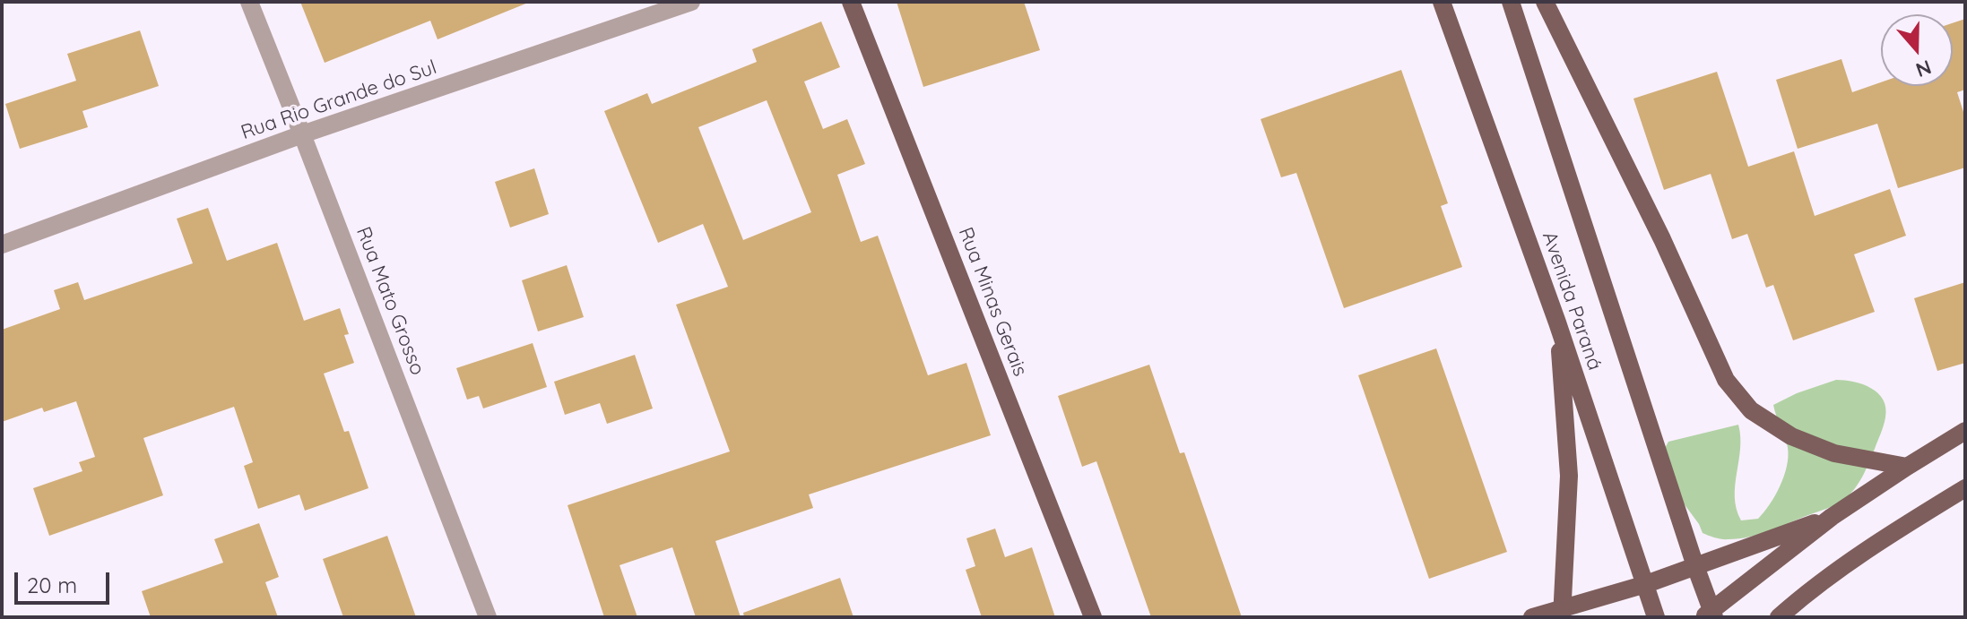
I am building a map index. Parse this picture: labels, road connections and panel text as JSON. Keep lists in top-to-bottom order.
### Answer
{
  "streets": {
    "main road": ["Avenida Paraná", "Rua Minas Gerais"],
    "street": ["Rua Rio Grande do Sul", "Rua Mato Grosso"]
  },
  "crossings": [
    ["Rua Rio Grande do Sul", "Rua Mato Grosso"]
  ],
  "scale_bar": "20 m",
  "north": "bottom"
}
